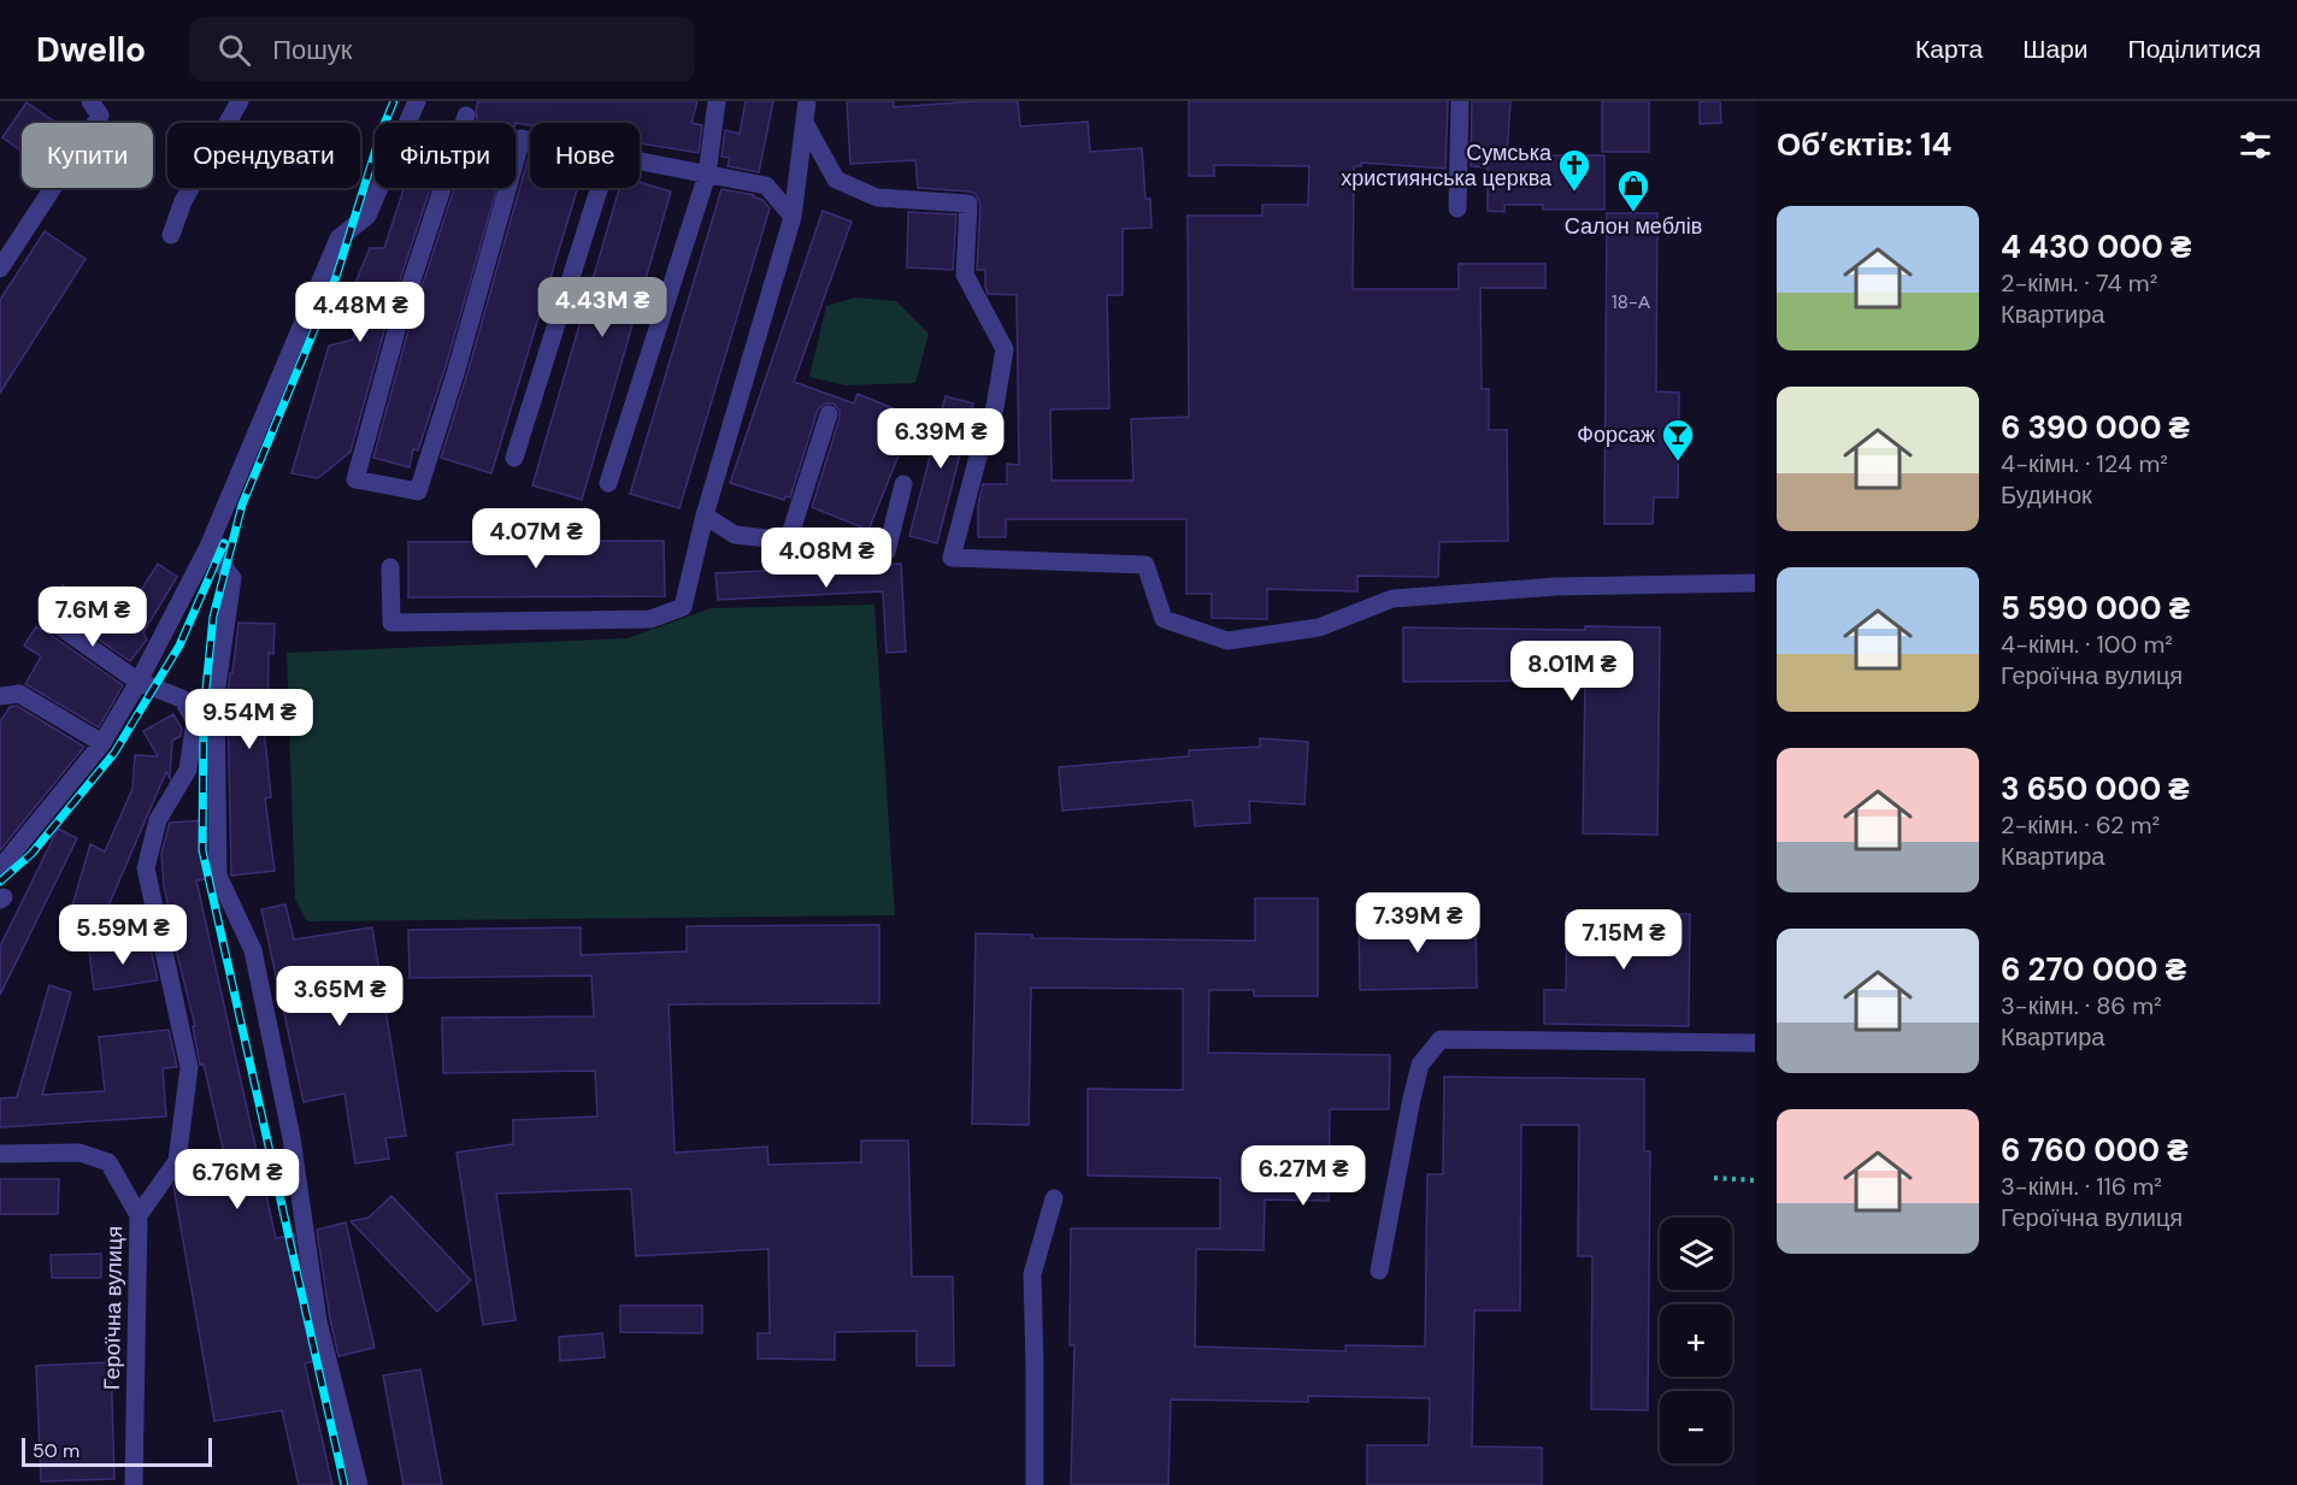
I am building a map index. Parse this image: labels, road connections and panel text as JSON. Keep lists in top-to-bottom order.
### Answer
{
  "streets": {
    "street": ["Героїчна вулиця"]
  },
  "places": {
    "church": ["Сумська християнська церква"],
    "shop": ["Салон меблів"],
    "bar": ["Форсаж"]
  },
  "house_numbers": ["18-А"],
  "scale_bar": "50 m",
  "page": {
    "header": "Dwello",
    "search": "Пошук",
    "nav": ["Карта", "Шари", "Поділитися"],
    "heading": "Об’єктів: 14",
    "chip": [
      "Купити",
      "Орендувати",
      "Фільтри",
      "Нове"
    ],
    "list": [
      {
        "name": "4 430 000 ₴",
        "note": "2-кімн. · 74 m² · Квартира"
      },
      {
        "name": "6 390 000 ₴",
        "note": "4-кімн. · 124 m² · Будинок"
      },
      {
        "name": "5 590 000 ₴",
        "note": "4-кімн. · 100 m² · Героїчна вулиця"
      },
      {
        "name": "3 650 000 ₴",
        "note": "2-кімн. · 62 m² · Квартира"
      },
      {
        "name": "6 270 000 ₴",
        "note": "3-кімн. · 86 m² · Квартира"
      },
      {
        "name": "6 760 000 ₴",
        "note": "3-кімн. · 116 m² · Героїчна вулиця"
      }
    ],
    "price": [
      "4.43M ₴",
      "4.48M ₴",
      "6.39M ₴",
      "4.07M ₴",
      "4.08M ₴",
      "7.6M ₴",
      "8.01M ₴",
      "9.54M ₴",
      "7.39M ₴",
      "5.59M ₴",
      "7.15M ₴",
      "3.65M ₴",
      "6.27M ₴",
      "6.76M ₴"
    ],
    "map_buttons": ["+", "−"],
    "scale": "50 m"
  }
}
